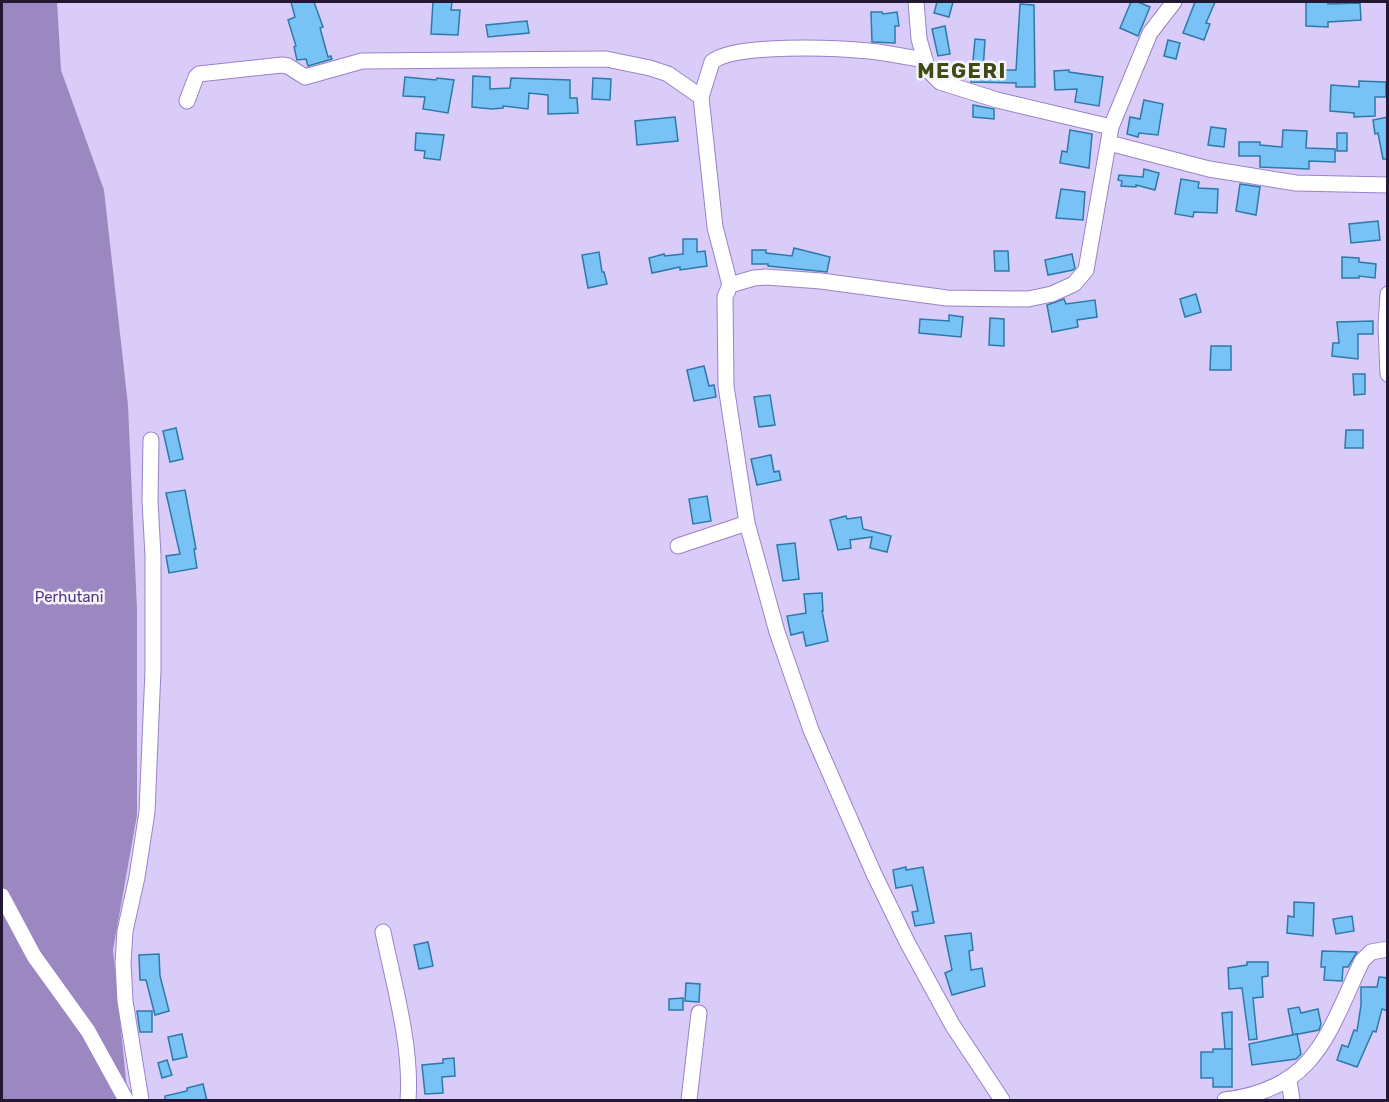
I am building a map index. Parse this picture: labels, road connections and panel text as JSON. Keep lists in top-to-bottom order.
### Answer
{
  "districts": ["MEGERI"],
  "parks": ["Perhutani"]
}
